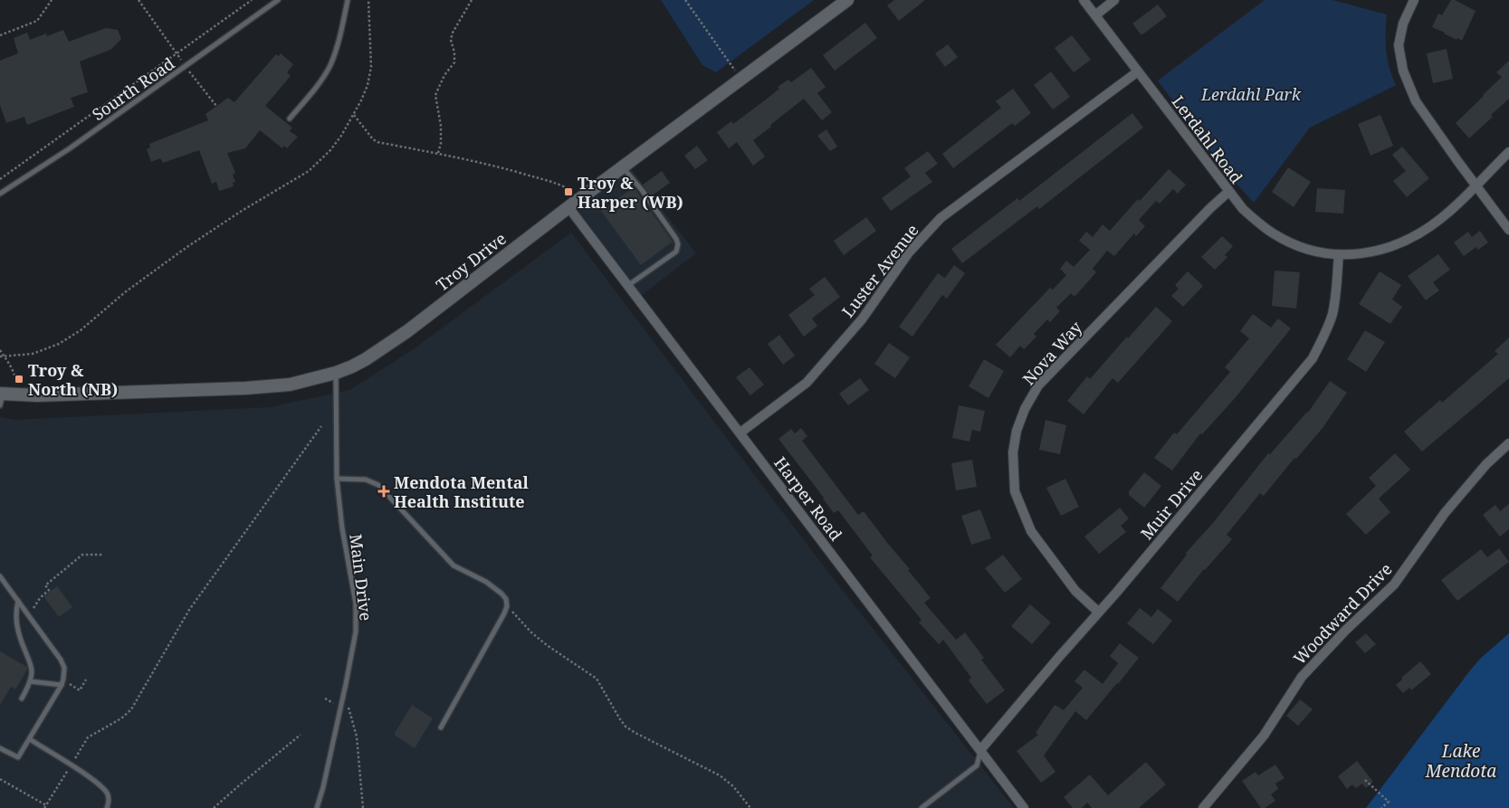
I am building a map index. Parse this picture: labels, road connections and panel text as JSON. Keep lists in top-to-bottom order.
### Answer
{
  "streets": {
    "street": [
      "Lerdahl Road",
      "Troy Drive",
      "Luster Avenue",
      "Nova Way",
      "Harper Road",
      "Muir Drive",
      "Woodward Drive"
    ],
    "lane": ["Sourth Road", "Main Drive"]
  },
  "crossings": [
    ["Lerdahl Road", "Luster Avenue"],
    ["Lerdahl Road", "Nova Way"],
    ["Lerdahl Road", "Muir Drive"],
    ["Troy Drive", "Harper Road"],
    ["Troy Drive", "Main Drive"],
    ["Luster Avenue", "Harper Road"],
    ["Nova Way", "Muir Drive"],
    ["Harper Road", "Muir Drive"]
  ],
  "water": ["Lake Mendota"],
  "parks": ["Lerdahl Park"],
  "places": {
    "transit": ["Troy & Harper (WB)", "Troy & North (NB)"],
    "health": ["Mendota Mental Health Institute"]
  }
}
